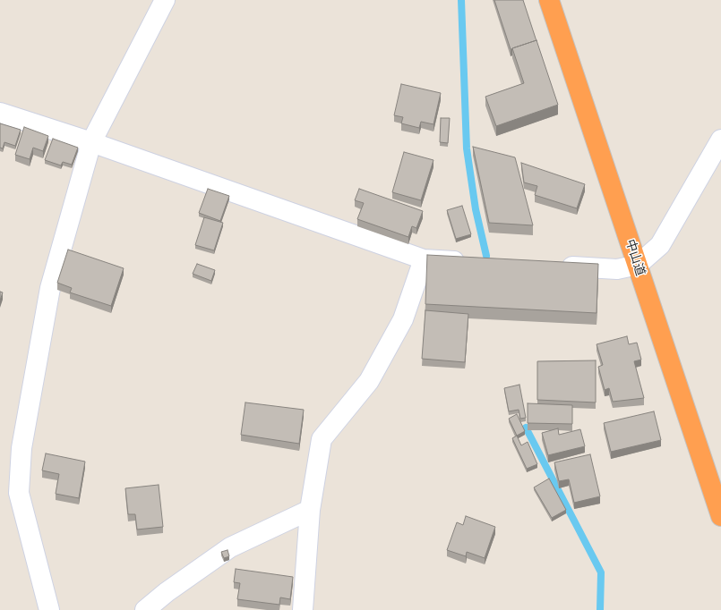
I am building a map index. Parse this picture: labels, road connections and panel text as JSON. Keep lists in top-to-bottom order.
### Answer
{
  "streets": {
    "highway": ["中山道"]
  }
}
